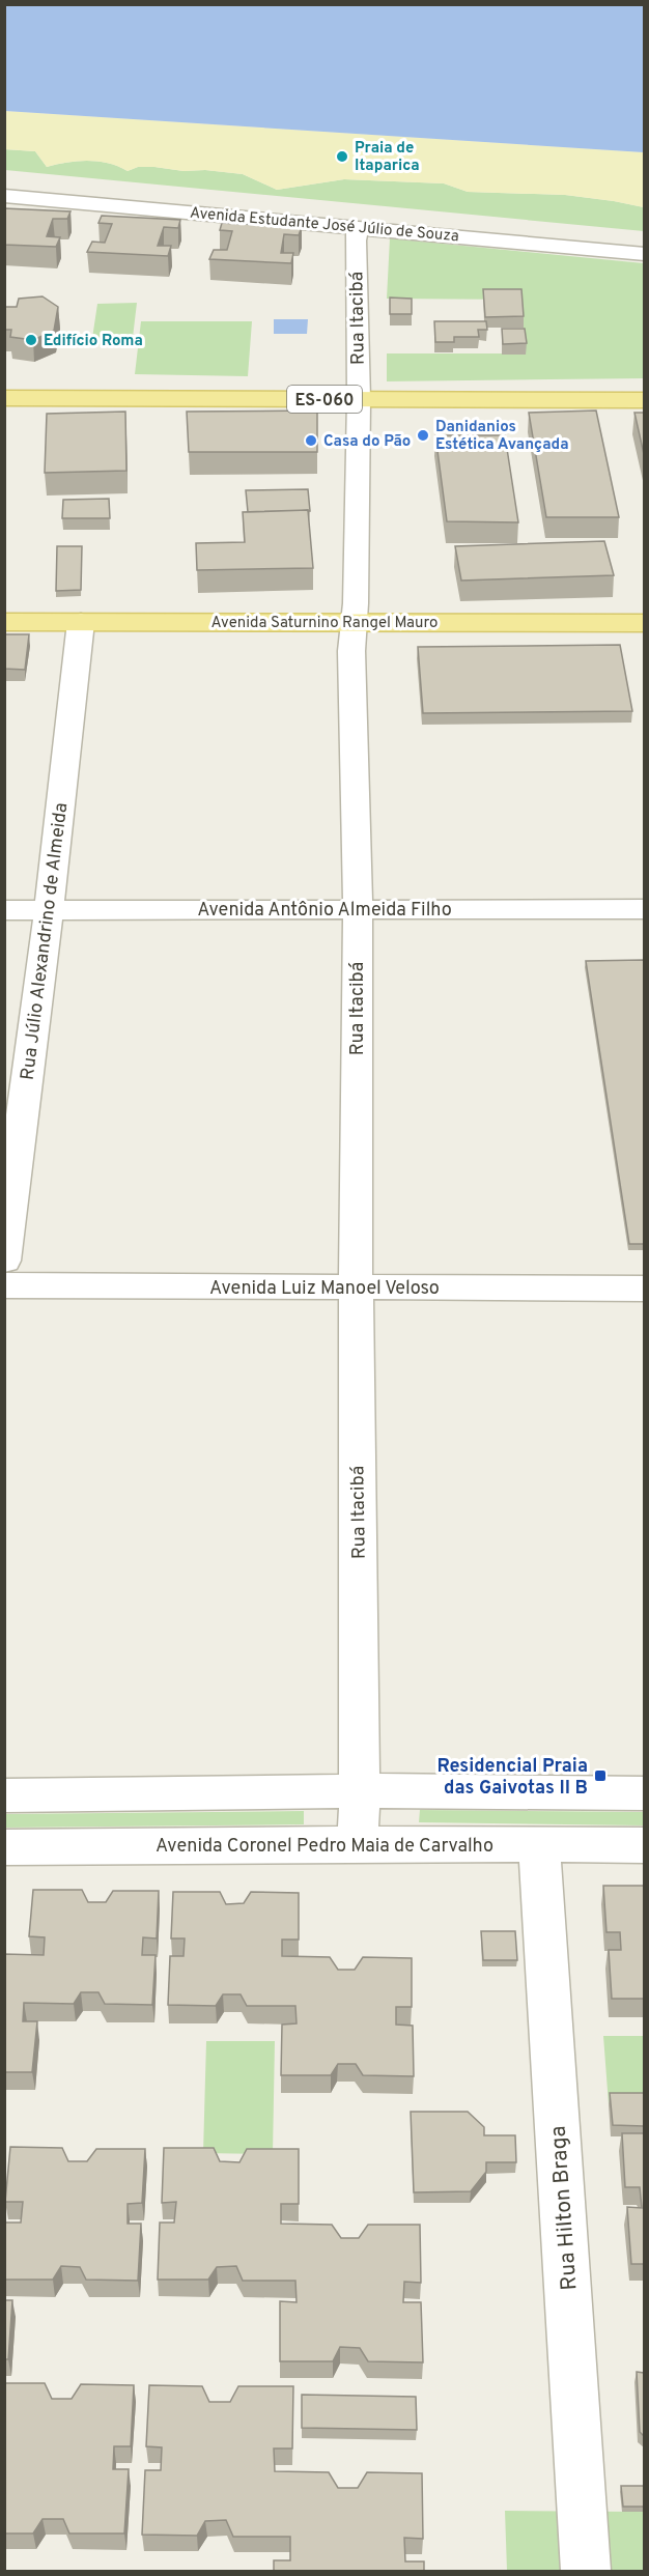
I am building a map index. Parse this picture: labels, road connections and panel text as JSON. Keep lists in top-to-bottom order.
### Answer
{
  "streets": {
    "main road": ["ES-060", "Avenida Saturnino Rangel Mauro"],
    "street": [
      "Avenida Estudante José Júlio de Souza",
      "Rua Itacibá",
      "Avenida Antônio Almeida Filho",
      "Rua Júlio Alexandrino de Almeida",
      "Avenida Luiz Manoel Veloso",
      "Avenida Coronel Pedro Maia de Carvalho",
      "Rua Hilton Braga"
    ]
  },
  "crossings": [
    ["Avenida Estudante José Júlio de Souza", "Rua Itacibá"],
    ["Rua Itacibá", "ES-060"],
    ["Rua Itacibá", "Avenida Saturnino Rangel Mauro"],
    ["Rua Itacibá", "Avenida Antônio Almeida Filho"],
    ["Rua Itacibá", "Avenida Luiz Manoel Veloso"],
    ["Rua Itacibá", "Avenida Coronel Pedro Maia de Carvalho"],
    ["Avenida Saturnino Rangel Mauro", "Rua Júlio Alexandrino de Almeida"],
    ["Avenida Antônio Almeida Filho", "Rua Júlio Alexandrino de Almeida"],
    ["Avenida Coronel Pedro Maia de Carvalho", "Rua Hilton Braga"]
  ],
  "places": {
    "other": [
      "Praia de Itaparica",
      "Edifício Roma",
      "Danidanios Estética Avançada",
      "Casa do Pão"
    ],
    "transit": ["Residencial Praia das Gaivotas II B"]
  }
}
